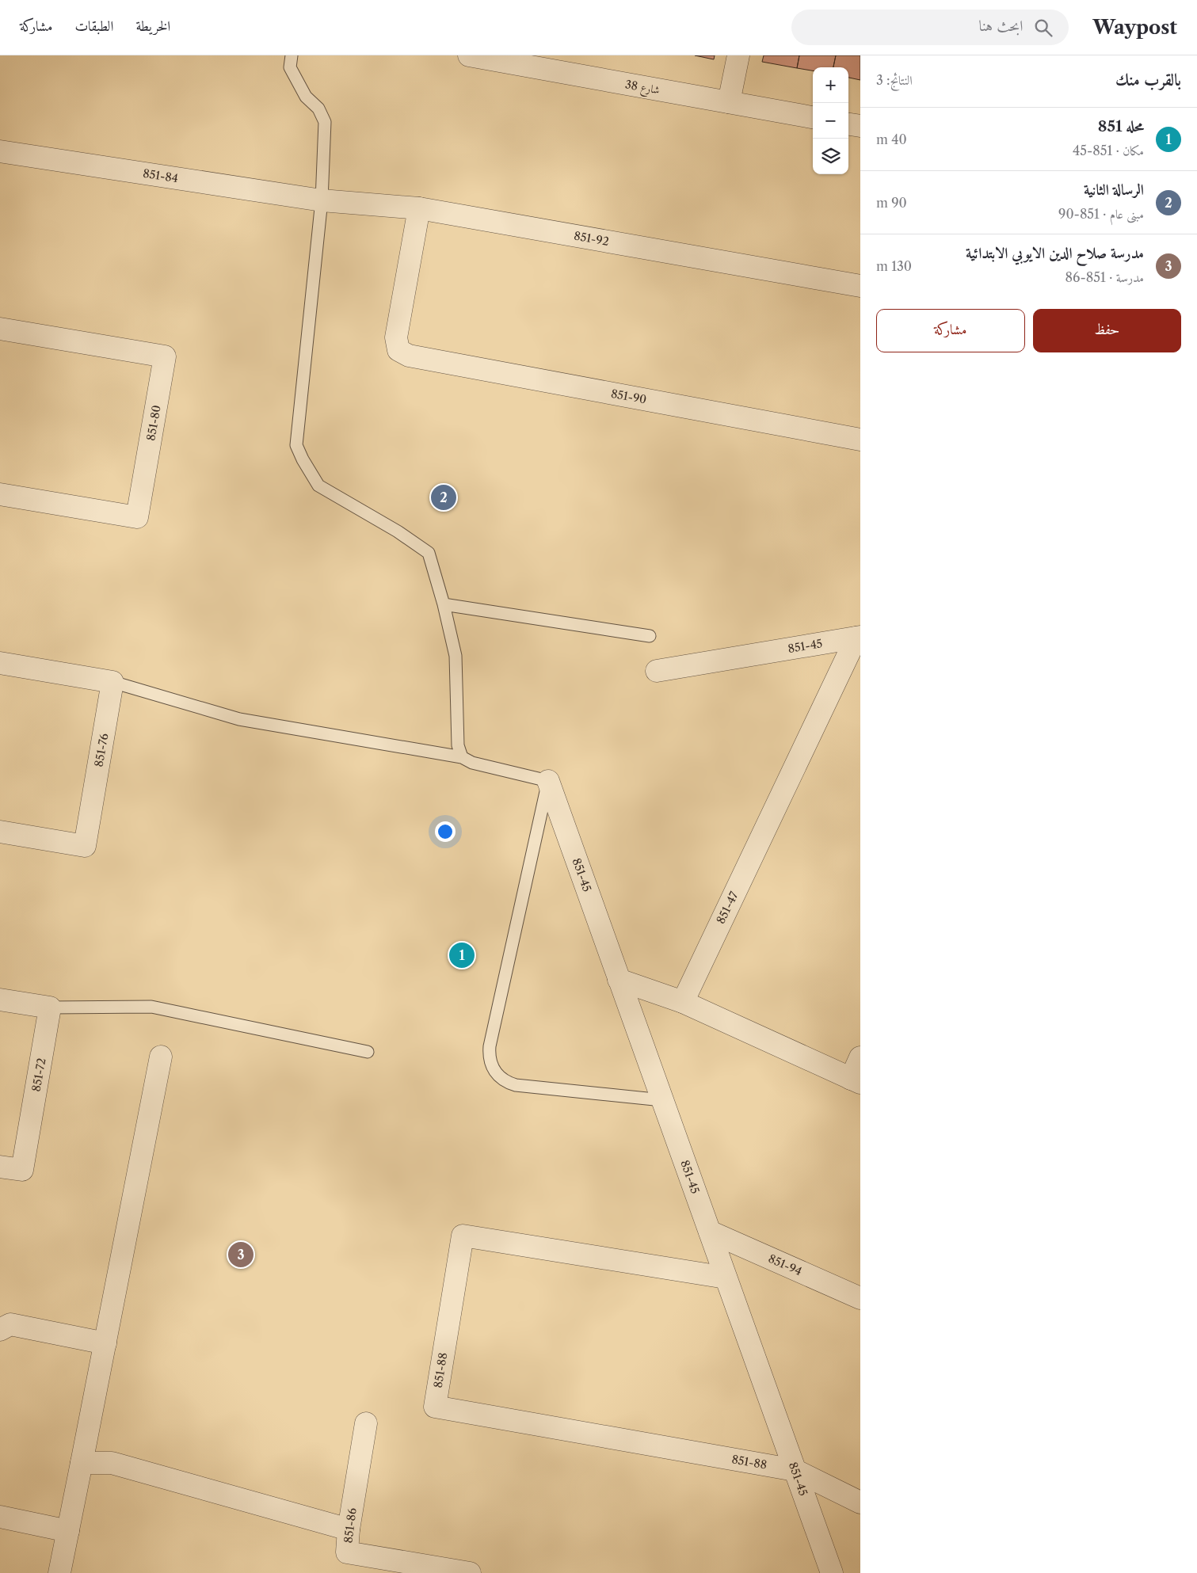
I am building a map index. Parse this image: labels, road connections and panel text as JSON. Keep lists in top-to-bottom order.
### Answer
{
  "streets": {
    "street": [
      "شارع 38",
      "851-84",
      "851-92",
      "851-90",
      "851-80",
      "851-45",
      "851-76",
      "851-47",
      "851-72",
      "851-94",
      "851-88",
      "851-86"
    ]
  },
  "crossings": [
    ["851-84", "851-92"],
    ["851-92", "851-90"],
    ["851-45", "851-47"],
    ["851-45", "851-94"],
    ["851-45", "851-88"]
  ],
  "page": {
    "header": "Waypost",
    "search": "ابحث هنا",
    "nav": ["الخريطة", "الطبقات", "مشاركة"],
    "heading": ["بالقرب منك", "النتائج: 3"],
    "map_buttons": ["+", "−"],
    "list": [
      {
        "mark": "1",
        "name": "محله 851",
        "note": "مكان · 851-45",
        "value": "40 m"
      },
      {
        "mark": "2",
        "name": "الرسالة الثانية",
        "note": "مبنى عام · 851-90",
        "value": "90 m"
      },
      {
        "mark": "3",
        "name": "مدرسة صلاح الدين الايوبي الابتدائية",
        "note": "مدرسة · 851-86",
        "value": "130 m"
      }
    ],
    "buttons": ["حفظ", "مشاركة"],
    "pins": ["2", "1", "3"]
  }
}
